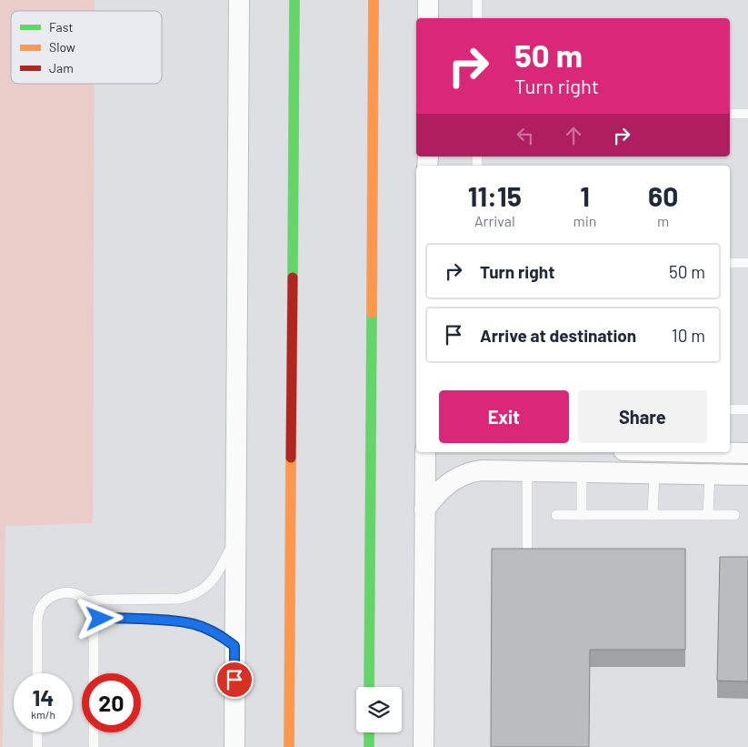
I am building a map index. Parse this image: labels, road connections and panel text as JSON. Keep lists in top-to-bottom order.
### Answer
{
  "legend": ["Fast", "Slow", "Jam"],
  "page": {
    "turn": ["50 m", "Turn right"],
    "eta": [
      "11:15",
      "Arrival",
      "1",
      "min",
      "60",
      "m"
    ],
    "list": [
      {
        "name": "Turn right",
        "value": "50 m"
      },
      {
        "name": "Arrive at destination",
        "value": "10 m"
      }
    ],
    "buttons": ["Exit", "Share"],
    "speed": "14 km/h",
    "limit": "20"
  }
}
